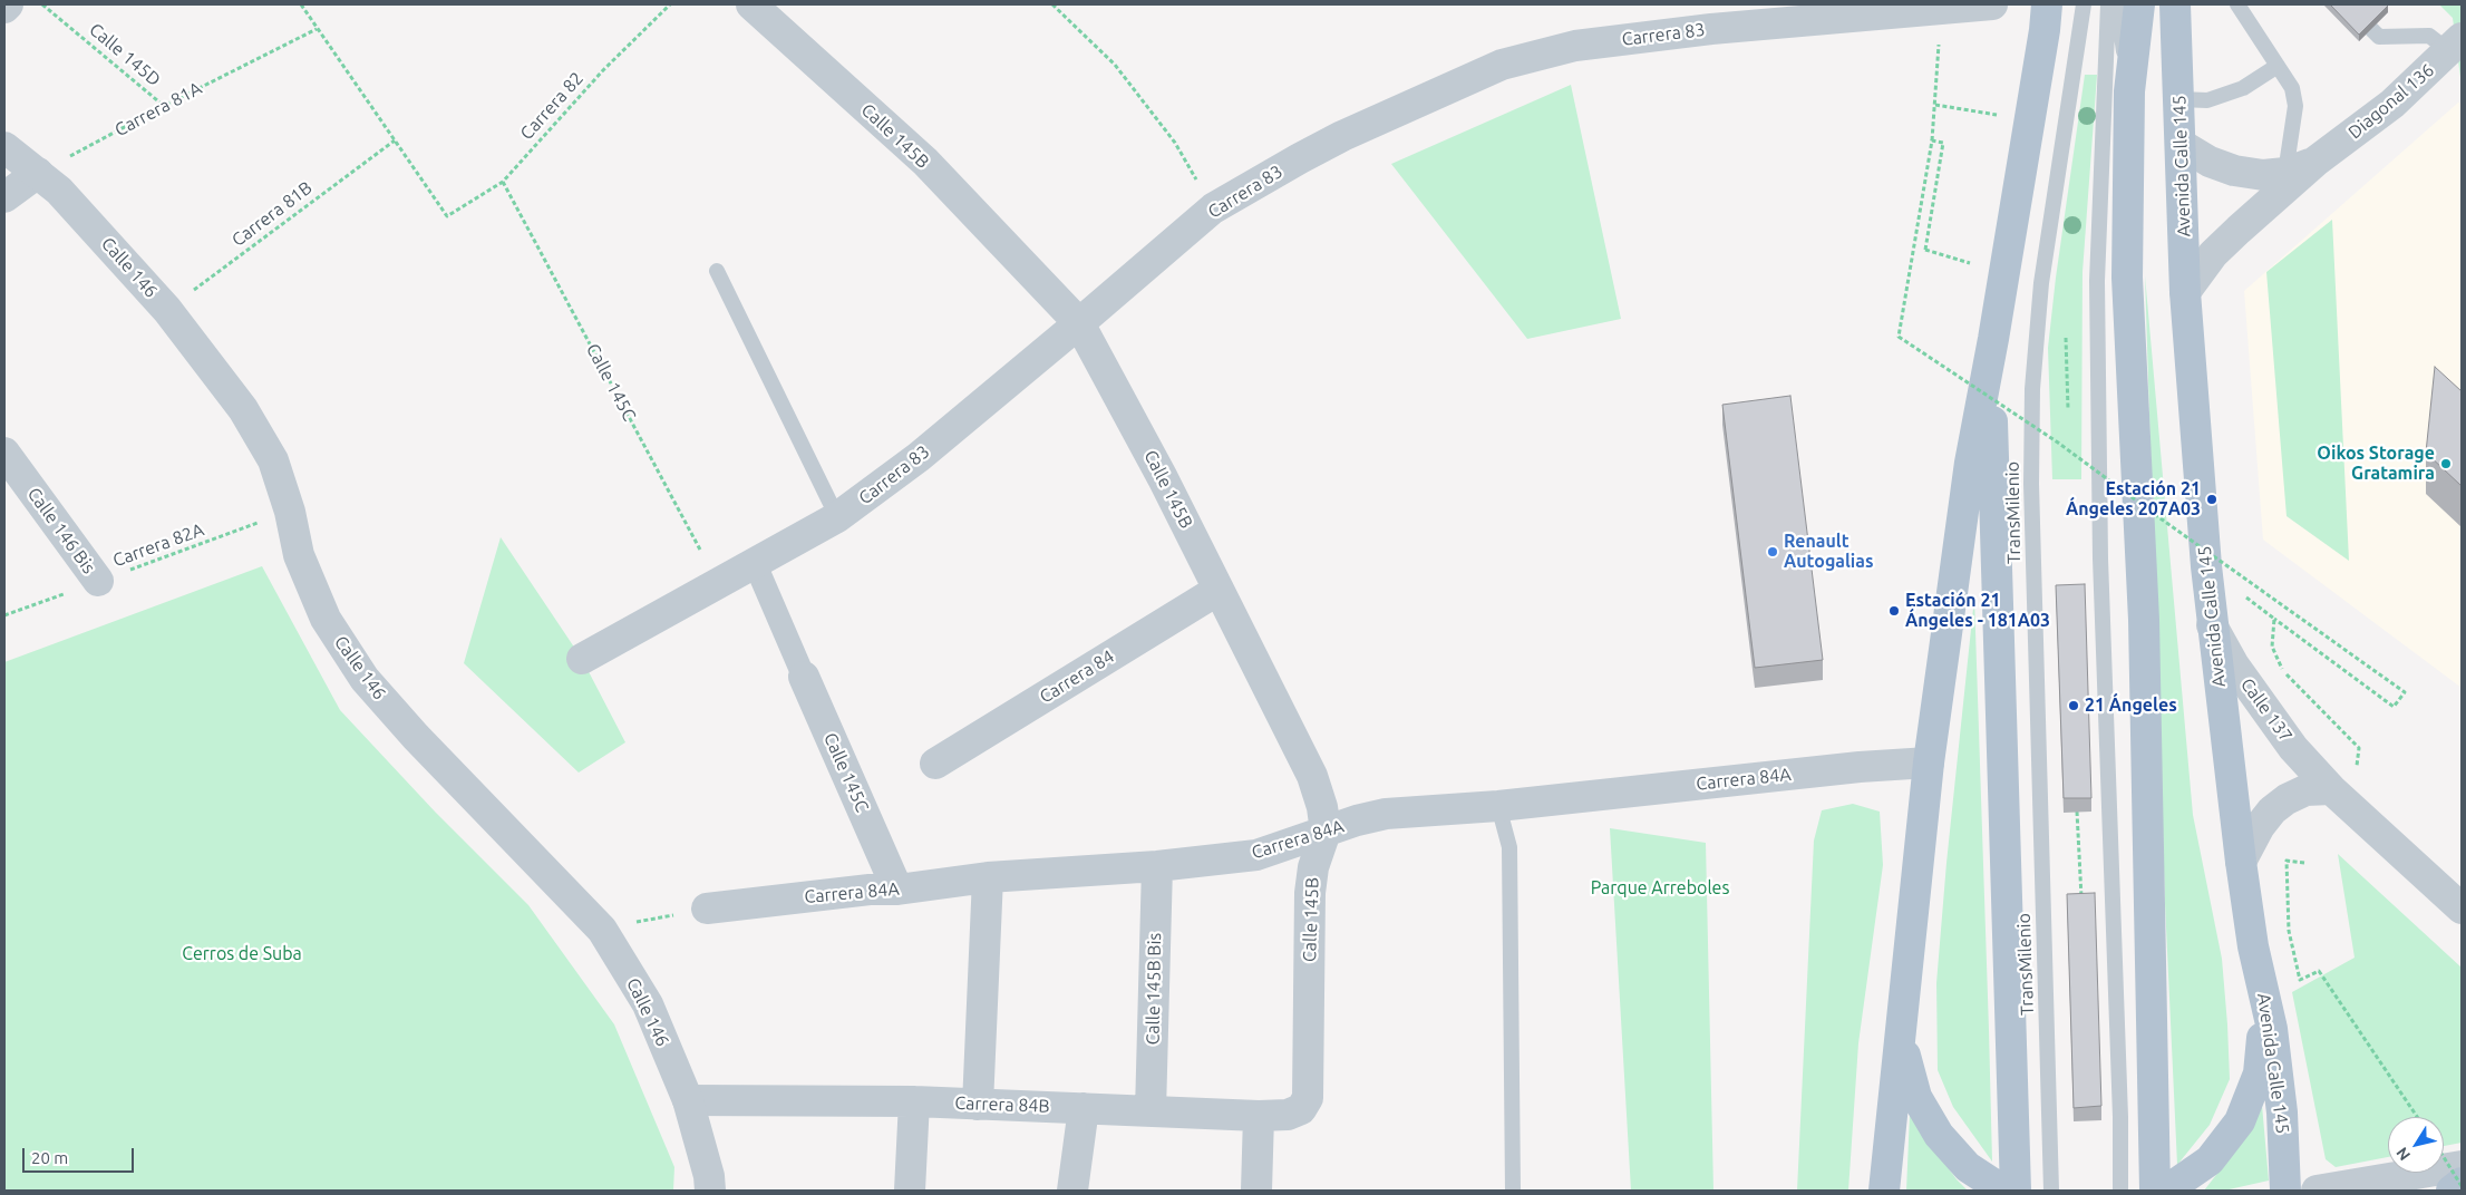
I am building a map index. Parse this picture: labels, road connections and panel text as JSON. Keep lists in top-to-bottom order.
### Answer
{
  "streets": {
    "main road": ["Avenida Calle 145"],
    "street": [
      "Carrera 83",
      "Diagonal 136",
      "Calle 145B",
      "Calle 146",
      "Calle 145C",
      "Calle 146 Bis",
      "Carrera 84",
      "Calle 137",
      "Carrera 84A",
      "Calle 145B Bis",
      "Carrera 84B"
    ],
    "lane": ["TransMilenio"],
    "path": [
      "Calle 145D",
      "Carrera 82",
      "Carrera 81A",
      "Carrera 81B",
      "Carrera 82A"
    ]
  },
  "crossings": [
    ["Carrera 83", "Calle 145B"],
    ["Carrera 83", "Calle 145C"],
    ["Calle 145D", "Carrera 81A"],
    ["Diagonal 136", "Avenida Calle 145"],
    ["Carrera 82", "Carrera 81B"],
    ["Carrera 82", "Calle 145C"],
    ["Carrera 81A", "Calle 146"],
    ["Calle 145B", "Carrera 84"],
    ["Calle 145B", "Carrera 84A"],
    ["Calle 145B", "Carrera 84B"],
    ["Avenida Calle 145", "Calle 137"],
    ["Carrera 81B", "Calle 146"],
    ["Calle 146", "Carrera 82A"],
    ["Calle 146", "Carrera 84B"],
    ["Calle 145C", "Carrera 84A"],
    ["Calle 146 Bis", "Carrera 82A"],
    ["Carrera 84A", "Calle 145B Bis"],
    ["Calle 145B Bis", "Carrera 84B"]
  ],
  "parks": ["Parque Arreboles", "Cerros de Suba"],
  "places": [
    "Oikos Storage Gratamira",
    "Estación 21 Ángeles 207A03",
    "Renault Autogalias",
    "Estación 21 Ángeles - 181A03",
    "21 Ángeles"
  ],
  "scale_bar": "20 m",
  "north": "bottom left"
}
